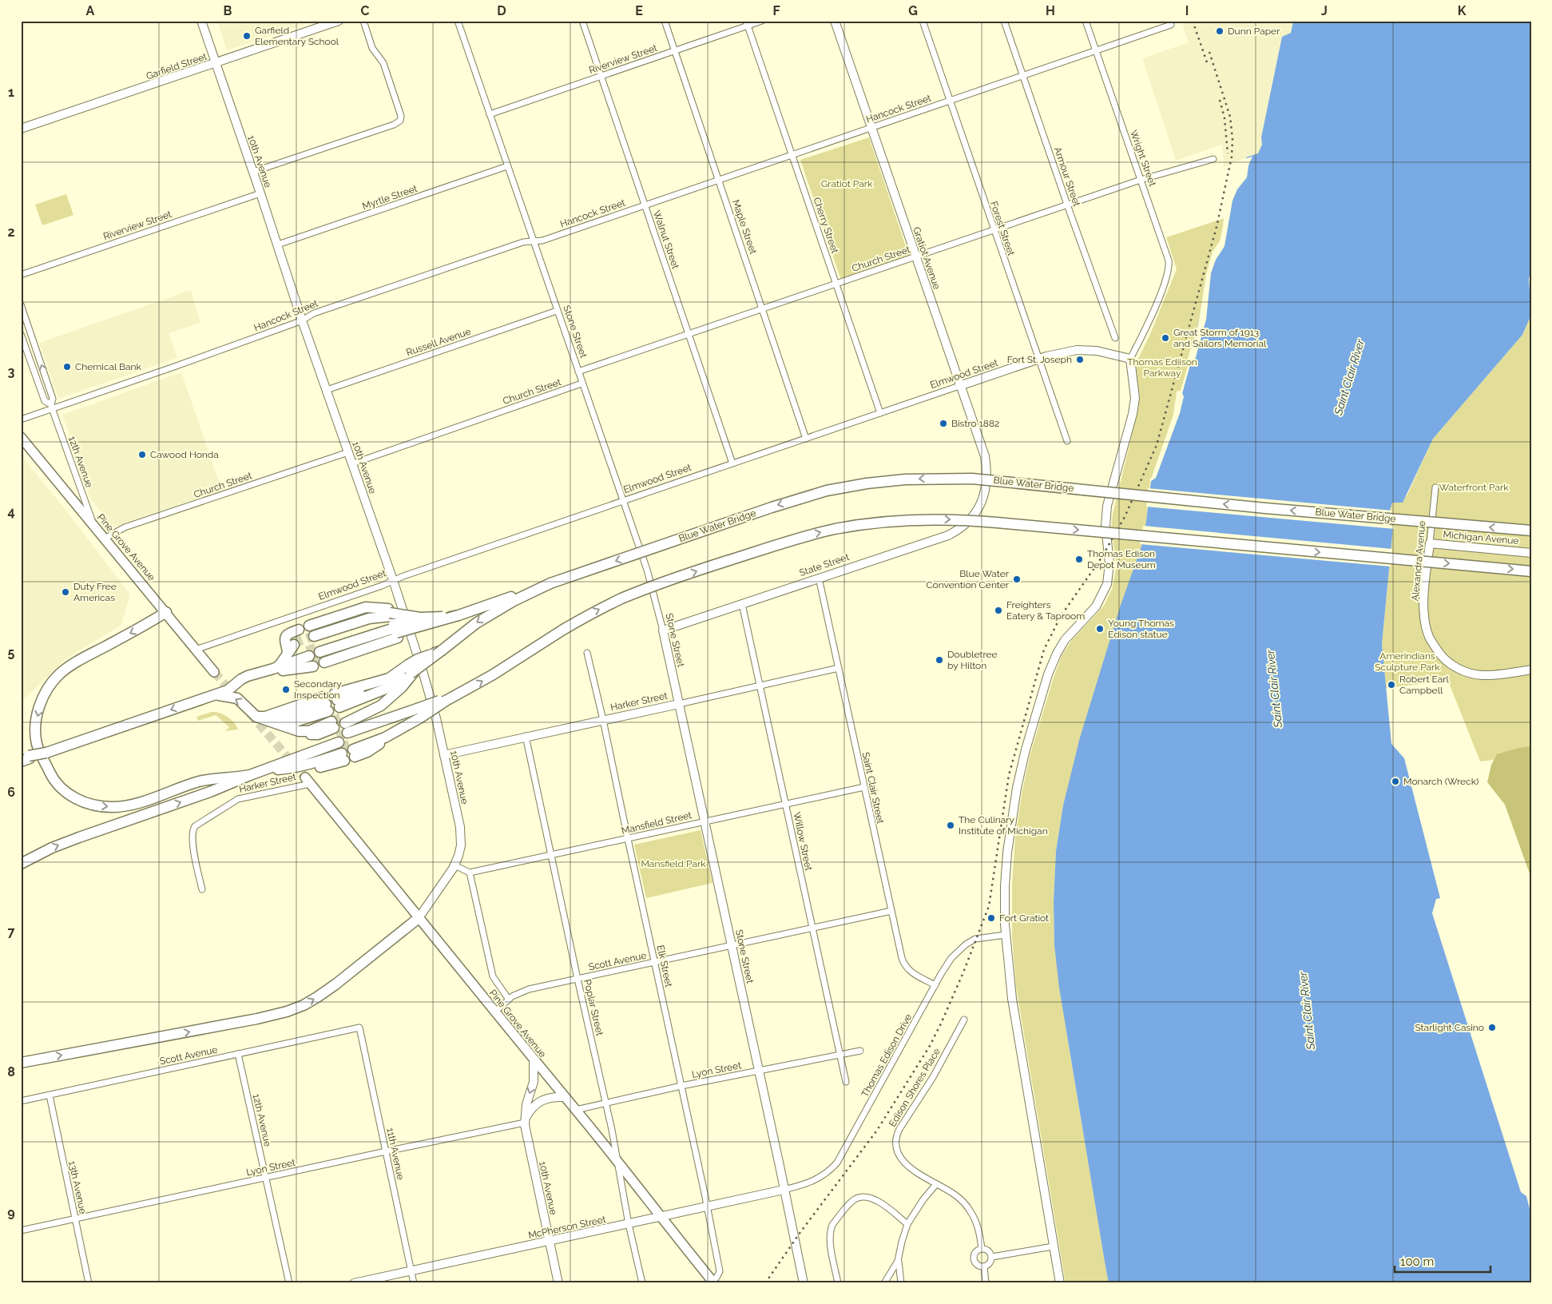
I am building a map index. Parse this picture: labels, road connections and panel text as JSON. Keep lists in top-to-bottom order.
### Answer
{
  "streets": {
    "highway": ["Blue Water Bridge"],
    "main road": ["Pine Grove Avenue"],
    "street": [
      "Riverview Street",
      "Garfield Street",
      "Hancock Street",
      "Wright Street",
      "10th Avenue",
      "Armour Street",
      "Myrtle Street",
      "Cherry Street",
      "Maple Street",
      "Forest Street",
      "Walnut Street",
      "Gratiot Avenue",
      "Church Street",
      "Stone Street",
      "Russell Avenue",
      "Elmwood Street",
      "12th Avenue",
      "Michigan Avenue",
      "Alexandra Avenue",
      "State Street",
      "Harker Street",
      "Saint Clair Street",
      "Mansfield Street",
      "Willow Street",
      "Scott Avenue",
      "Elk Street",
      "Poplar Street",
      "Thomas Edison Drive",
      "Lyon Street",
      "Edison Shores Place",
      "11th Avenue",
      "13th Avenue",
      "McPherson Street"
    ]
  },
  "crossings": [
    ["Riverview Street", "10th Avenue"],
    ["Riverview Street", "Cherry Street"],
    ["Riverview Street", "Maple Street"],
    ["Riverview Street", "Walnut Street"],
    ["Riverview Street", "Stone Street"],
    ["Garfield Street", "10th Avenue"],
    ["Hancock Street", "Wright Street"],
    ["Hancock Street", "10th Avenue"],
    ["Hancock Street", "Armour Street"],
    ["Hancock Street", "Cherry Street"],
    ["Hancock Street", "Maple Street"],
    ["Hancock Street", "Forest Street"],
    ["Hancock Street", "Walnut Street"],
    ["Hancock Street", "Gratiot Avenue"],
    ["Hancock Street", "Stone Street"],
    ["Hancock Street", "12th Avenue"],
    ["Wright Street", "Church Street"],
    ["Wright Street", "Elmwood Street"],
    ["10th Avenue", "Myrtle Street"],
    ["10th Avenue", "Church Street"],
    ["10th Avenue", "Russell Avenue"],
    ["10th Avenue", "Elmwood Street"],
    ["10th Avenue", "Pine Grove Avenue"],
    ["10th Avenue", "Harker Street"],
    ["10th Avenue", "Lyon Street"],
    ["10th Avenue", "McPherson Street"],
    ["Armour Street", "Church Street"],
    ["Myrtle Street", "Stone Street"],
    ["Cherry Street", "Church Street"],
    ["Cherry Street", "Elmwood Street"],
    ["Maple Street", "Church Street"],
    ["Maple Street", "Elmwood Street"],
    ["Forest Street", "Church Street"],
    ["Forest Street", "Elmwood Street"],
    ["Walnut Street", "Church Street"],
    ["Walnut Street", "Elmwood Street"],
    ["Gratiot Avenue", "Church Street"],
    ["Gratiot Avenue", "Elmwood Street"],
    ["Gratiot Avenue", "State Street"],
    ["Church Street", "Stone Street"],
    ["Church Street", "Pine Grove Avenue"],
    ["Stone Street", "Russell Avenue"],
    ["Stone Street", "Elmwood Street"],
    ["Stone Street", "State Street"],
    ["Stone Street", "Harker Street"],
    ["Stone Street", "Mansfield Street"],
    ["Stone Street", "Scott Avenue"],
    ["Stone Street", "Thomas Edison Drive"],
    ["Stone Street", "Lyon Street"],
    ["Stone Street", "McPherson Street"],
    ["Elmwood Street", "Pine Grove Avenue"],
    ["12th Avenue", "Pine Grove Avenue"],
    ["12th Avenue", "Scott Avenue"],
    ["12th Avenue", "Lyon Street"],
    ["Michigan Avenue", "Alexandra Avenue"],
    ["Pine Grove Avenue", "Harker Street"],
    ["Pine Grove Avenue", "Scott Avenue"],
    ["Pine Grove Avenue", "Elk Street"],
    ["Pine Grove Avenue", "Poplar Street"],
    ["Pine Grove Avenue", "Lyon Street"],
    ["Pine Grove Avenue", "McPherson Street"],
    ["State Street", "Saint Clair Street"],
    ["State Street", "Willow Street"],
    ["Harker Street", "Saint Clair Street"],
    ["Harker Street", "Willow Street"],
    ["Harker Street", "Elk Street"],
    ["Harker Street", "Poplar Street"],
    ["Saint Clair Street", "Mansfield Street"],
    ["Saint Clair Street", "Scott Avenue"],
    ["Saint Clair Street", "Thomas Edison Drive"],
    ["Mansfield Street", "Willow Street"],
    ["Mansfield Street", "Elk Street"],
    ["Mansfield Street", "Poplar Street"],
    ["Willow Street", "Scott Avenue"],
    ["Willow Street", "Lyon Street"],
    ["Scott Avenue", "Elk Street"],
    ["Scott Avenue", "Poplar Street"],
    ["Scott Avenue", "11th Avenue"],
    ["Scott Avenue", "13th Avenue"],
    ["Elk Street", "Lyon Street"],
    ["Elk Street", "McPherson Street"],
    ["Poplar Street", "Lyon Street"],
    ["Poplar Street", "McPherson Street"],
    ["Thomas Edison Drive", "McPherson Street"],
    ["Lyon Street", "11th Avenue"],
    ["Lyon Street", "13th Avenue"],
    ["11th Avenue", "McPherson Street"]
  ],
  "water": ["Saint Clair River"],
  "parks": [
    "Gratiot Park",
    "Thomas Ediison Parkway",
    "Waterfront Park",
    "Amerindians Sculpture Park",
    "Mansfield Park"
  ],
  "places": [
    "Dunn Paper",
    "Garfield Elementary School",
    "Great Storm of 1913 and Sailors Memorial",
    "Fort St. Joseph",
    "Chemical Bank",
    "Bistro 1882",
    "Cawood Honda",
    "Thomas Edison Depot Museum",
    "Blue Water Convention Center",
    "Duty Free Americas",
    "Freighters Eatery & Taproom",
    "Young Thomas Edison statue",
    "Doubletree by Hilton",
    "Robert Earl Campbell",
    "Secondary Inspection",
    "Monarch (Wreck)",
    "The Culinary Institute of Michigan",
    "Fort Gratiot",
    "Starlight Casino"
  ],
  "scale_bar": "100 m",
  "grid": {
    "columns": [
      "A",
      "B",
      "C",
      "D",
      "E",
      "F",
      "G",
      "H",
      "I",
      "J",
      "K"
    ],
    "rows": [
      "1",
      "2",
      "3",
      "4",
      "5",
      "6",
      "7",
      "8",
      "9"
    ]
  }
}
